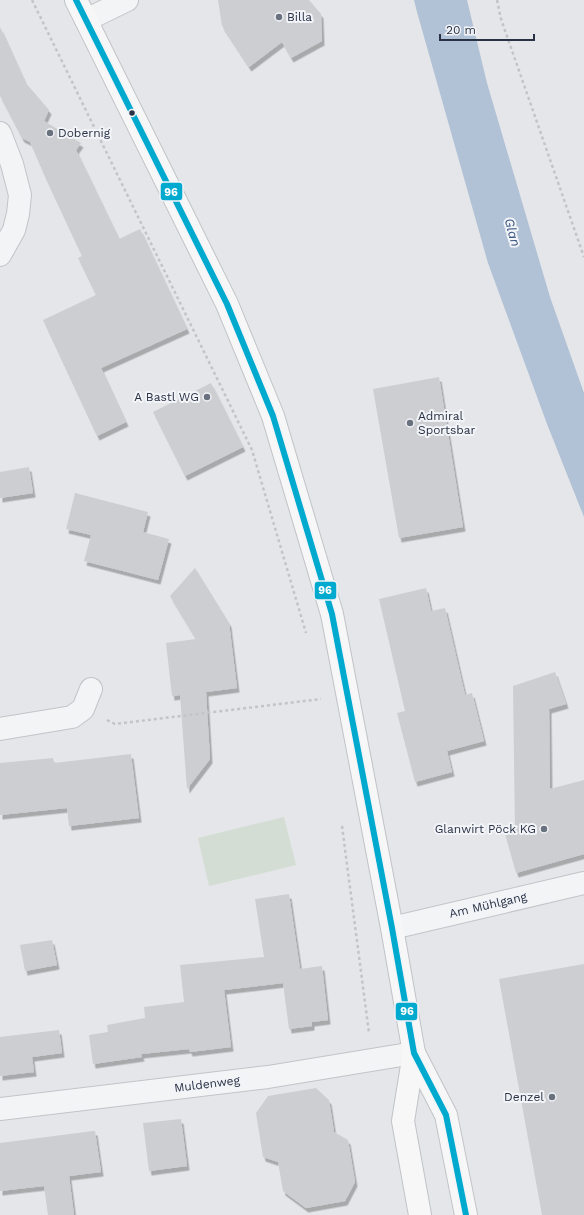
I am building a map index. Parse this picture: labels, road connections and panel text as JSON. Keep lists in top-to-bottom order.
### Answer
{
  "streets": {
    "street": ["Am Mühlgang", "Muldenweg"]
  },
  "water": ["Glan"],
  "places": [
    "Billa",
    "Dobernig",
    "A Bastl WG",
    "Admiral Sportsbar",
    "Glanwirt Pöck KG",
    "Denzel"
  ],
  "lines": ["transit line 96"],
  "scale_bar": "20 m"
}
